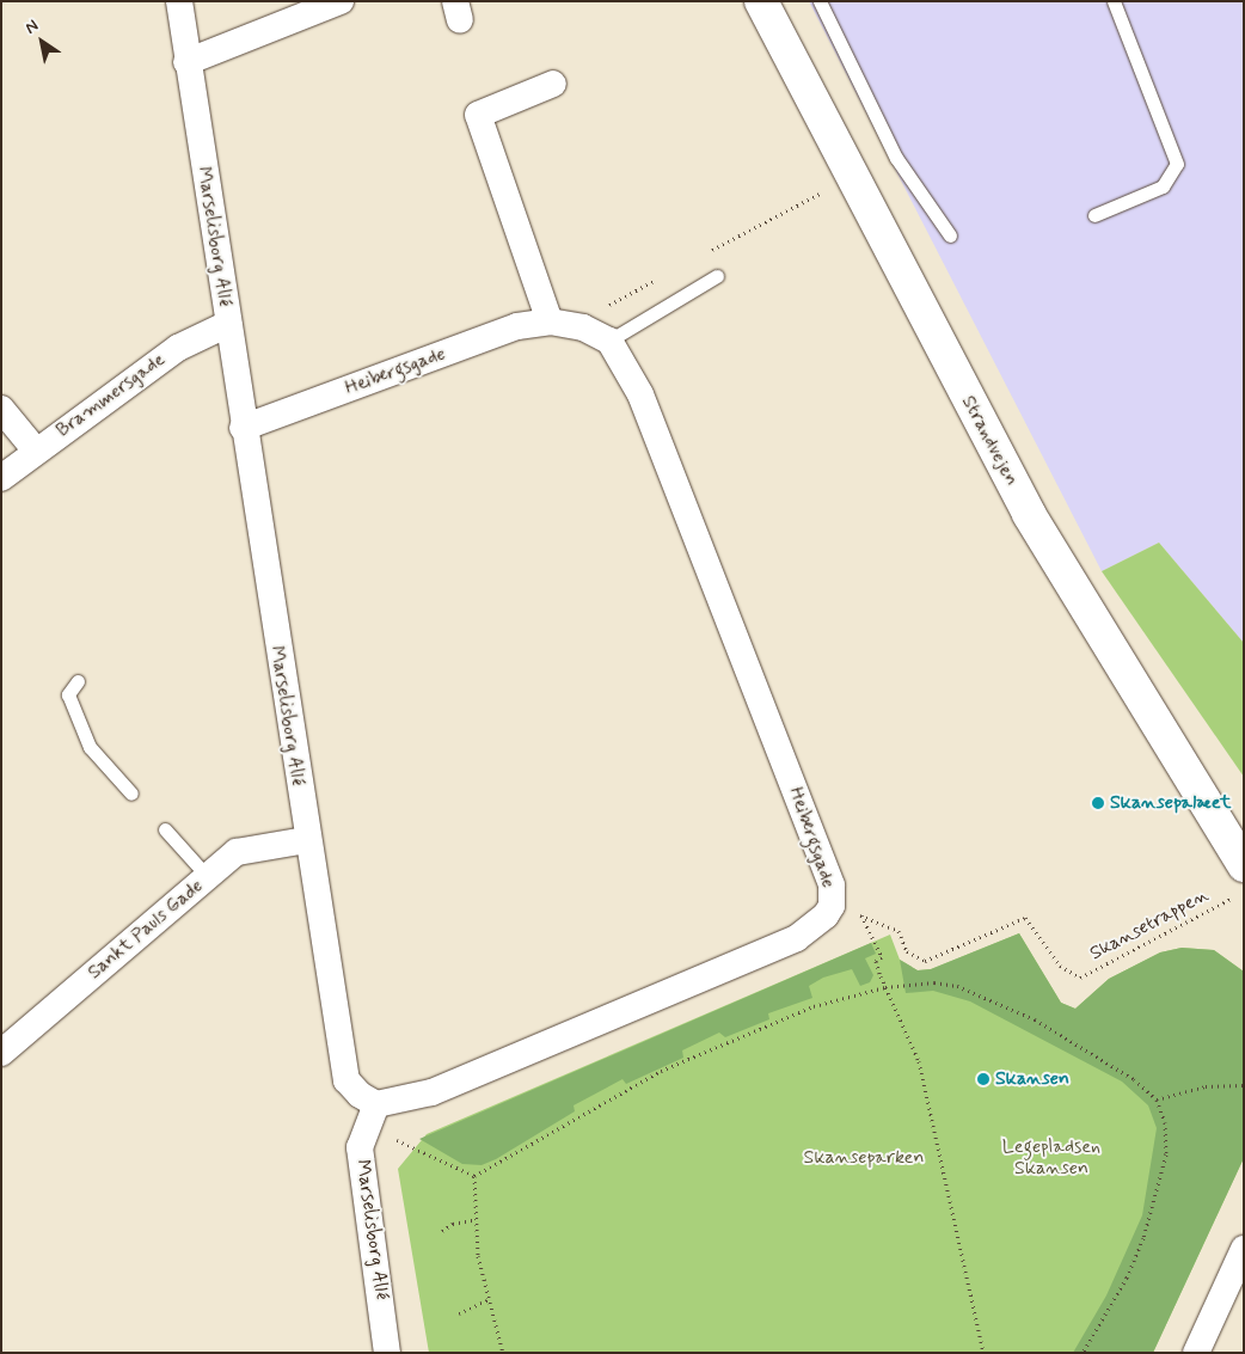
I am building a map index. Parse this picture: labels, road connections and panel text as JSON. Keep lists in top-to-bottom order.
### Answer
{
  "streets": {
    "street": [
      "Marselisborg Allé",
      "Heibergsgade",
      "Brammersgade",
      "Strandvejen",
      "Sankt Pauls Gade"
    ],
    "path": ["Skansetrappen"]
  },
  "crossings": [
    ["Marselisborg Allé", "Heibergsgade"],
    ["Marselisborg Allé", "Brammersgade"],
    ["Marselisborg Allé", "Sankt Pauls Gade"],
    ["Strandvejen", "Skansetrappen"]
  ],
  "parks": ["Legepladsen Skansen", "Skanseparken"],
  "places": ["Skansepalæet", "Skansen"],
  "north": "top left"
}
